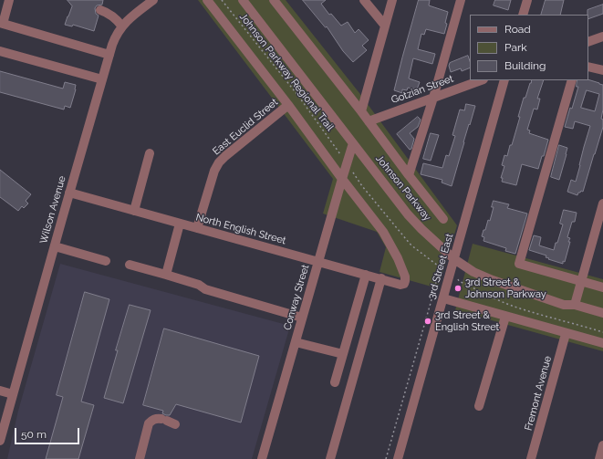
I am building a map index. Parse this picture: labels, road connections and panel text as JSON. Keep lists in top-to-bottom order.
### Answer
{
  "streets": {
    "street": [
      "Gotzian Street",
      "East Euclid Street",
      "Johnson Parkway",
      "Wilson Avenue",
      "North English Street",
      "3rd Street East",
      "Conway Street",
      "Fremont Avenue"
    ],
    "path": ["Johnson Parkway Regional Trail"]
  },
  "crossings": [
    ["Gotzian Street", "Johnson Parkway"],
    ["East Euclid Street", "North English Street"],
    ["Johnson Parkway", "3rd Street East"],
    ["Johnson Parkway", "Conway Street"],
    ["Wilson Avenue", "North English Street"],
    ["North English Street", "Conway Street"]
  ],
  "places": ["3rd Street & Johnson Parkway", "3rd Street & English Street"],
  "legend": ["Road", "Park", "Building"],
  "scale_bar": "50 m"
}
